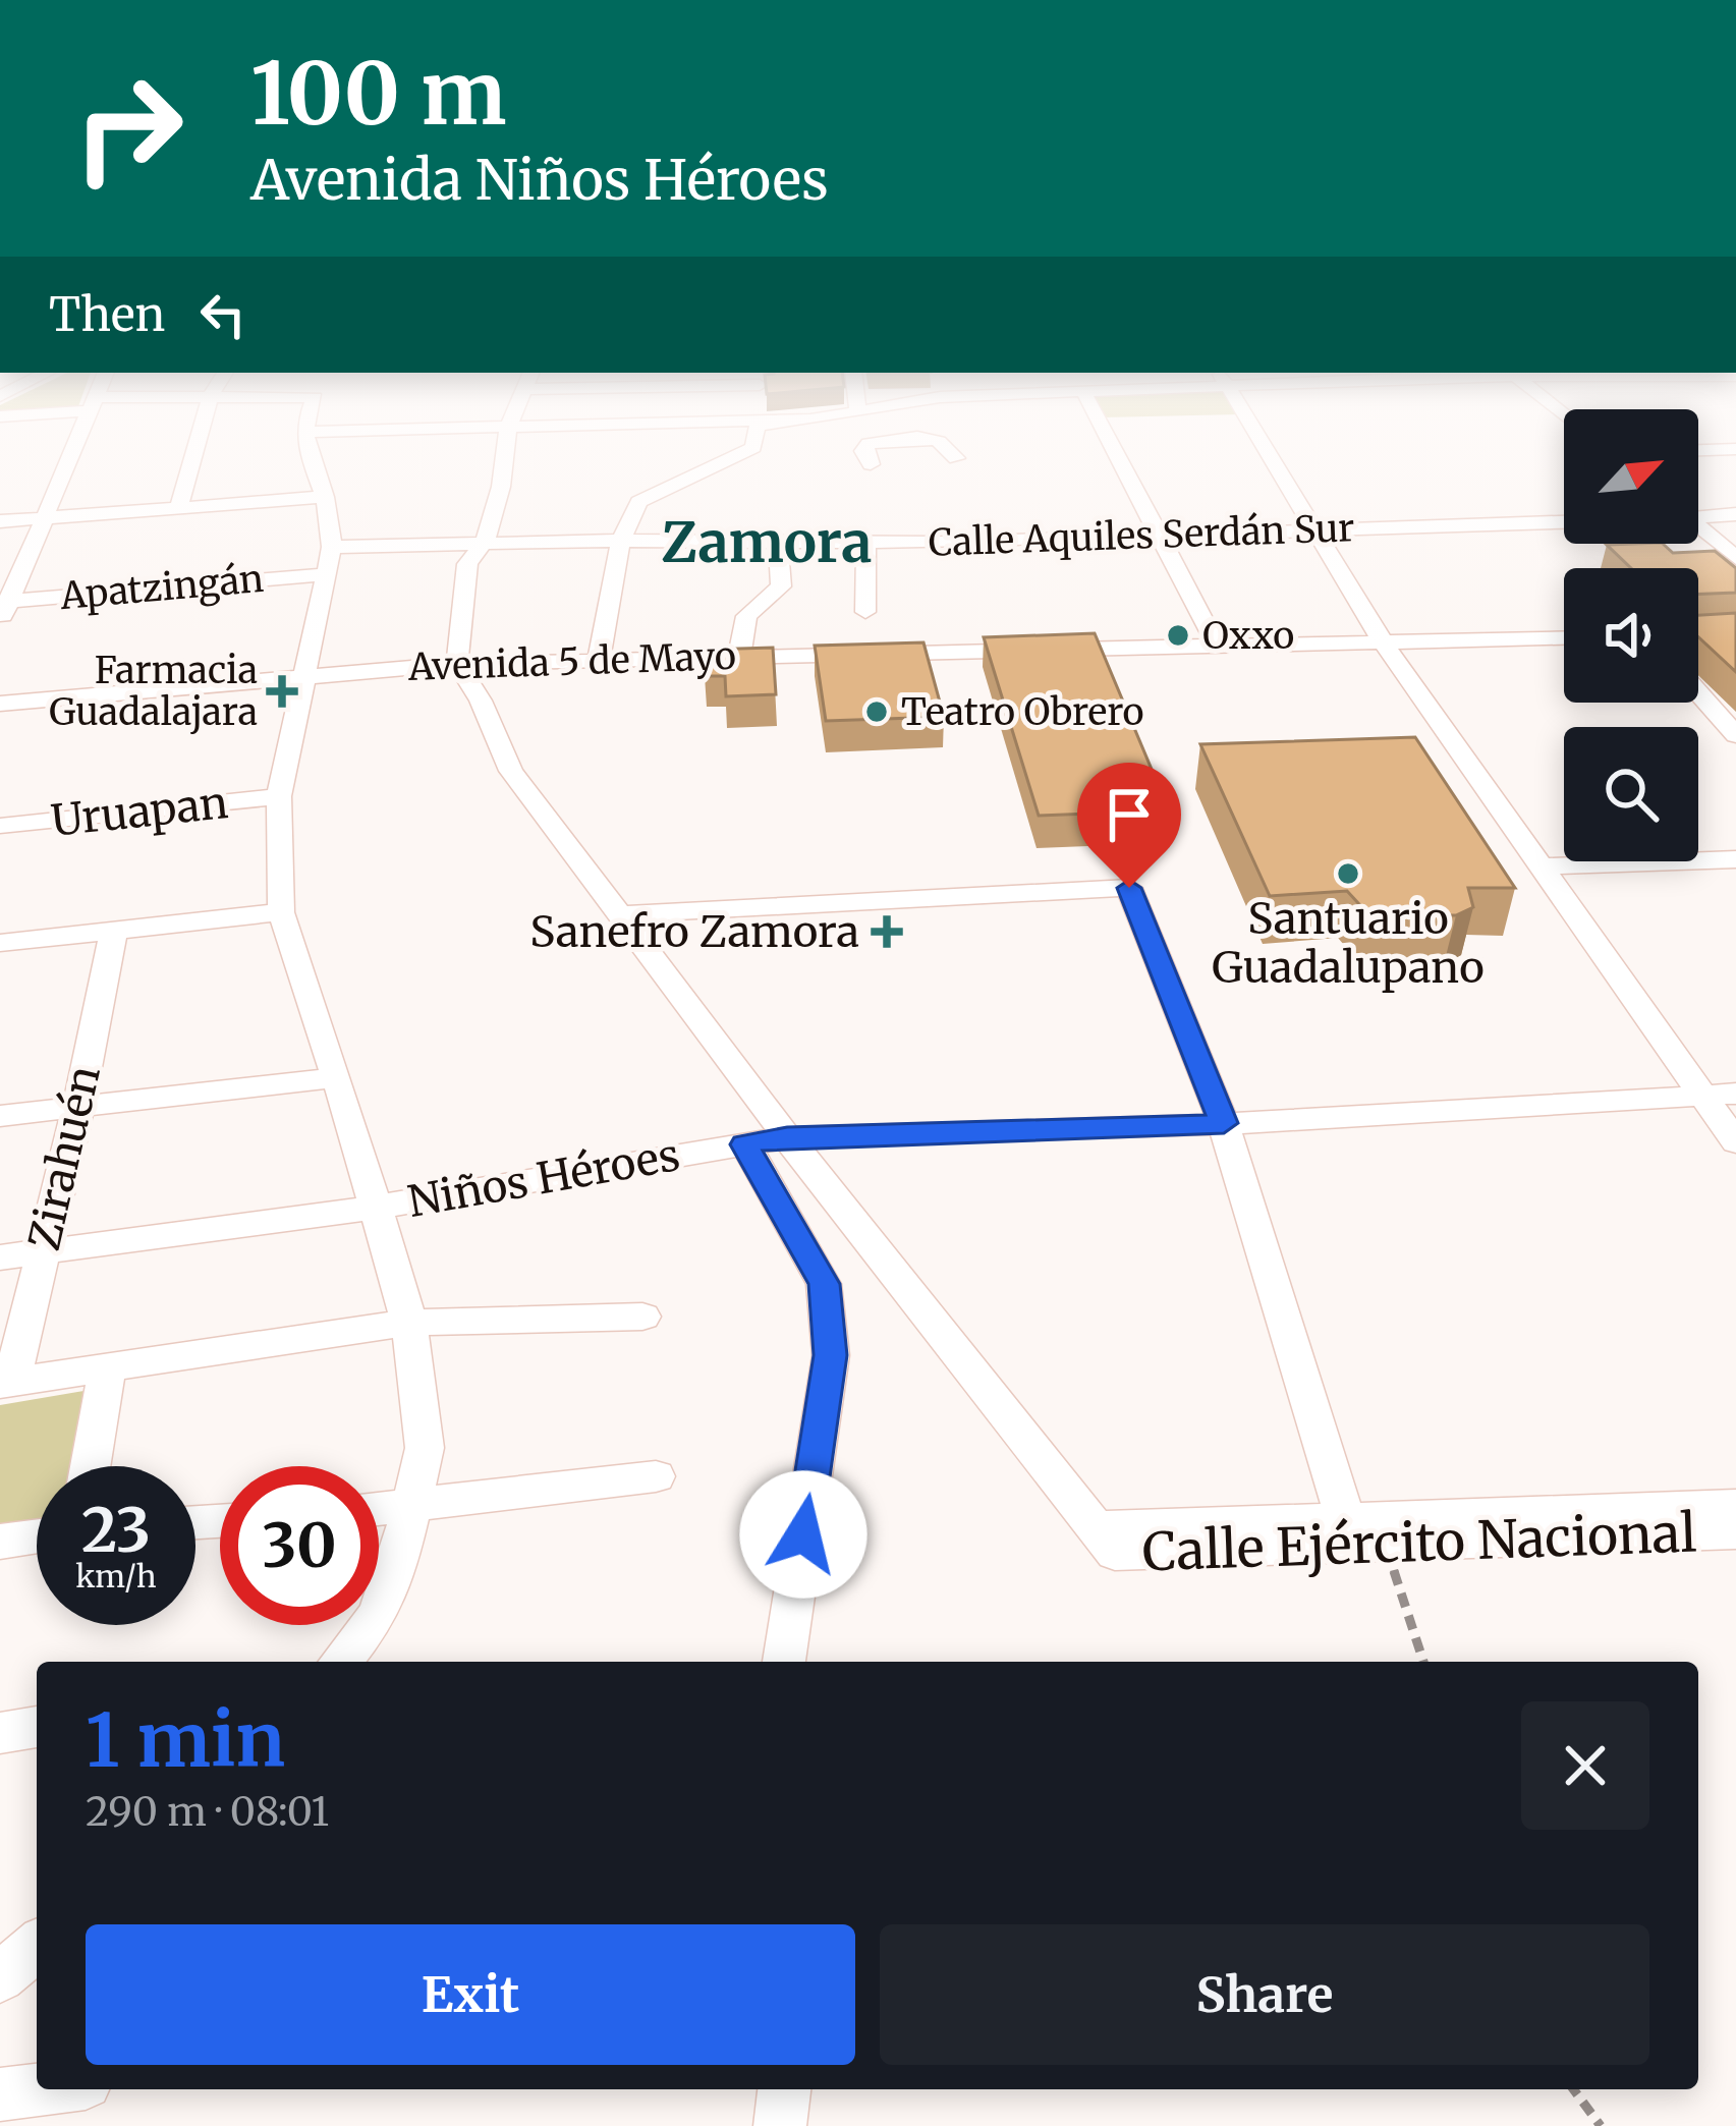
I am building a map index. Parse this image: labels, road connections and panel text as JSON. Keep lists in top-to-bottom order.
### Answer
{
  "streets": {
    "street": [
      "Calle Aquiles Serdán Sur",
      "Apatzingán",
      "Avenida 5 de Mayo",
      "Uruapan",
      "Zirahuén",
      "Niños Héroes",
      "Calle Ejército Nacional"
    ]
  },
  "crossings": [
    ["Zirahuén", "Niños Héroes"]
  ],
  "districts": ["Zamora"],
  "places": {
    "other": ["Oxxo", "Teatro Obrero", "Santuario Guadalupano"],
    "health": ["Farmacia Guadalajara", "Sanefro Zamora"]
  },
  "north": "top right",
  "page": {
    "turn": ["100 m", "Avenida Niños Héroes"],
    "then": "Then",
    "speed": "23 km/h",
    "limit": "30",
    "heading": ["1 min", "290 m · 08:01"],
    "buttons": ["Exit", "Share"]
  }
}
